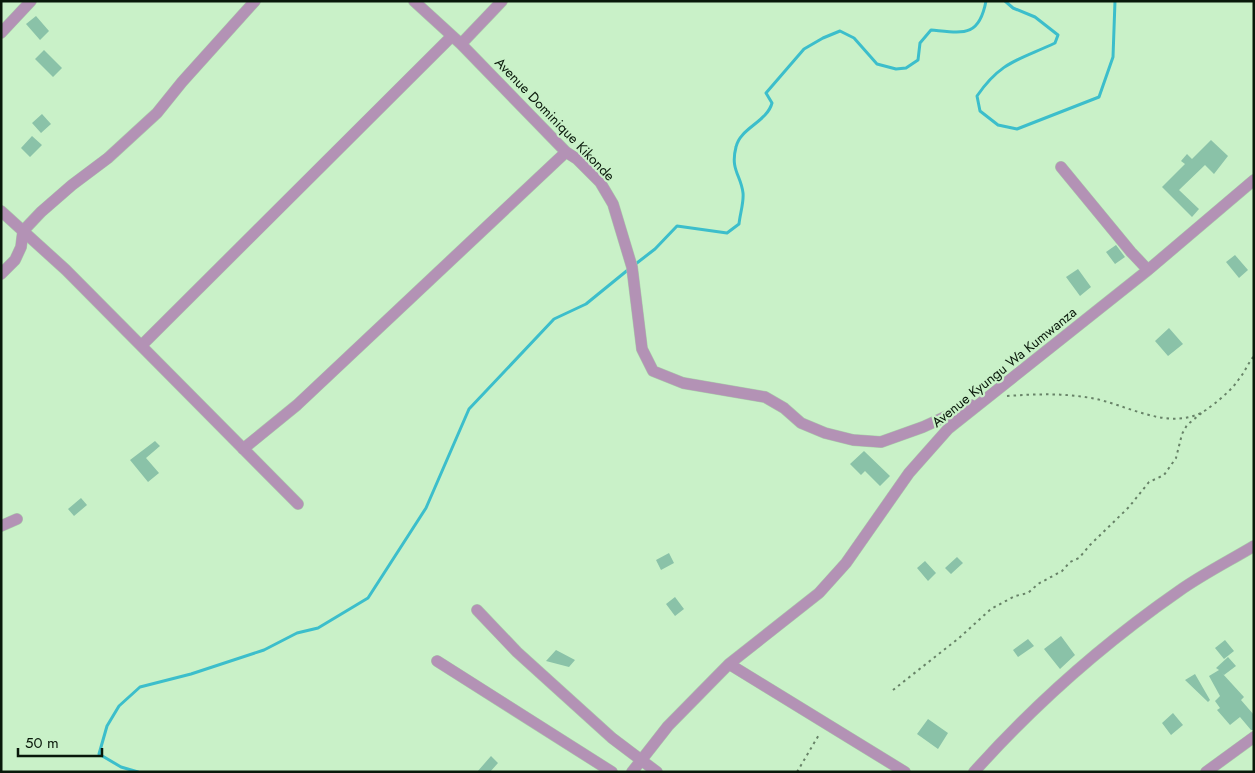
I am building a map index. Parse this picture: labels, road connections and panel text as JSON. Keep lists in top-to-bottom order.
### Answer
{
  "streets": {
    "street": ["Avenue Dominique Kikonde", "Avenue Kyungu Wa Kumwanza"]
  },
  "crossings": [
    ["Avenue Dominique Kikonde", "Avenue Kyungu Wa Kumwanza"]
  ],
  "scale_bar": "50 m"
}
